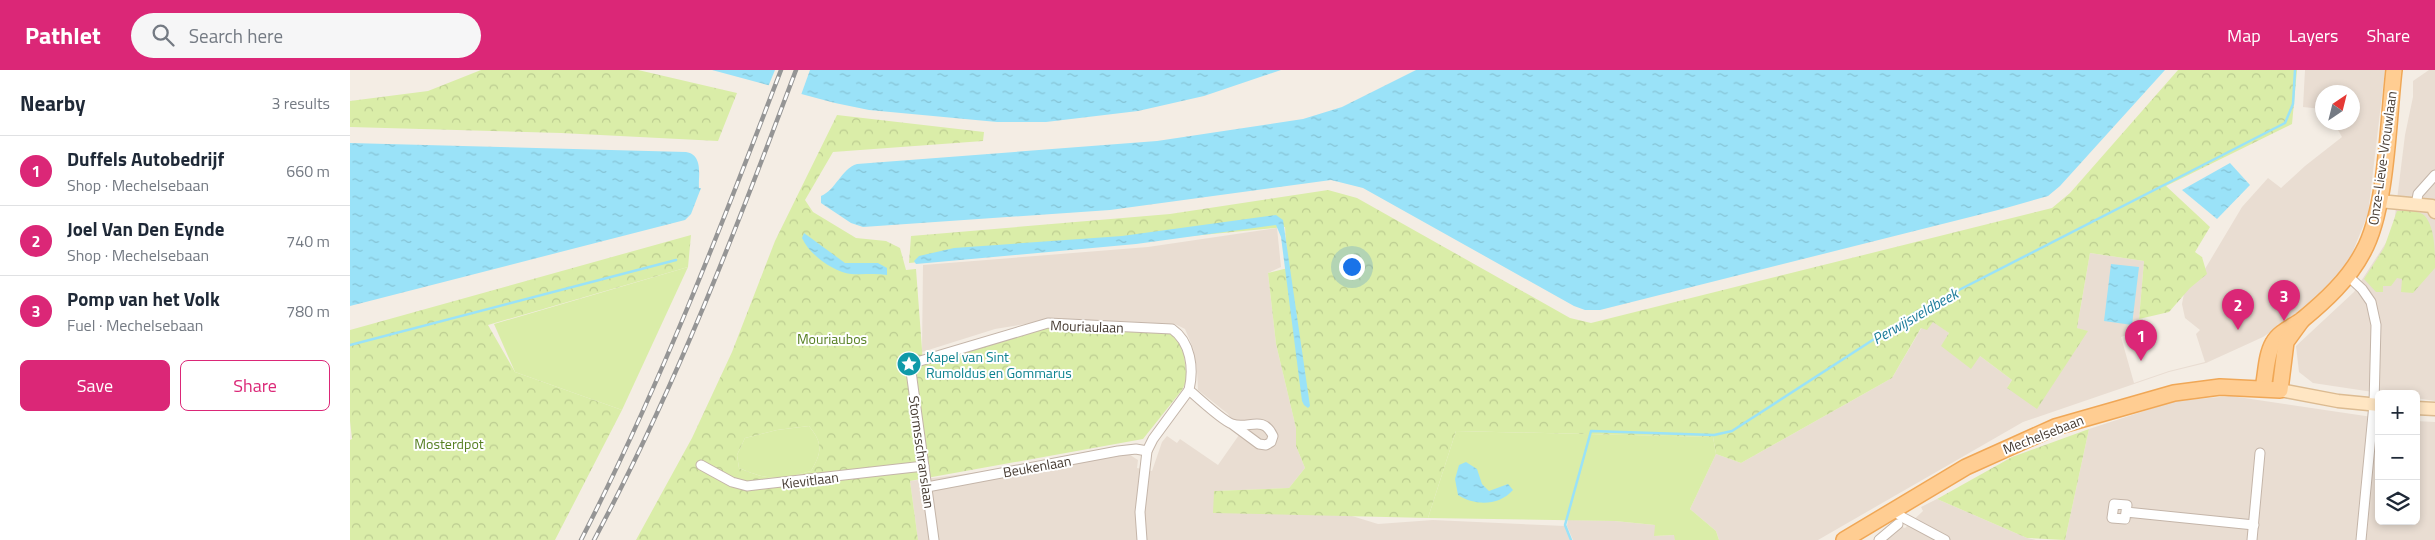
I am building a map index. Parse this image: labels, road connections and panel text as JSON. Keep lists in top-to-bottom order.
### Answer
{
  "streets": {
    "main road": ["Onze-Lieve-Vrouwlaan", "Mechelsebaan"],
    "street": [
      "Mouriaulaan",
      "Stormsschranslaan",
      "Beukenlaan",
      "Kievitlaan"
    ]
  },
  "crossings": [
    ["Mouriaulaan", "Stormsschranslaan"],
    ["Stormsschranslaan", "Beukenlaan"],
    ["Stormsschranslaan", "Kievitlaan"]
  ],
  "water": ["Perwijsveldbeek"],
  "parks": ["Mouriaubos", "Mosterdpot"],
  "places": {
    "place": ["Kapel van Sint Rumoldus en Gommarus"]
  },
  "north": "top right",
  "page": {
    "header": "Pathlet",
    "search": "Search here",
    "nav": ["Map", "Layers", "Share"],
    "heading": ["Nearby", "3 results"],
    "list": [
      {
        "mark": "1",
        "name": "Duffels Autobedrijf",
        "note": "Shop · Mechelsebaan",
        "value": "660 m"
      },
      {
        "mark": "2",
        "name": "Joel Van Den Eynde",
        "note": "Shop · Mechelsebaan",
        "value": "740 m"
      },
      {
        "mark": "3",
        "name": "Pomp van het Volk",
        "note": "Fuel · Mechelsebaan",
        "value": "780 m"
      }
    ],
    "pins": ["3", "2", "1"],
    "buttons": ["Save", "Share"],
    "map_buttons": ["+", "−"]
  }
}
